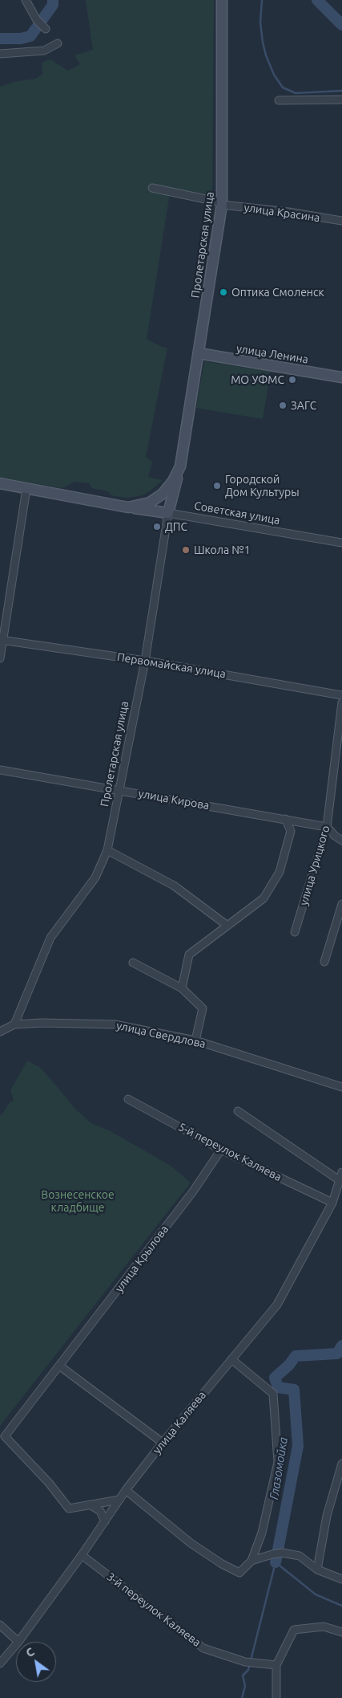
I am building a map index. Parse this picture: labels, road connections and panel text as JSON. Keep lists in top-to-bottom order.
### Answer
{
  "streets": {
    "main road": ["Пролетарская улица", "улица Ленина", "Советская улица"],
    "street": [
      "улица Красина",
      "Первомайская улица",
      "улица Кирова",
      "улица Урицкого",
      "улица Свердлова",
      "5-й переулок Каляева",
      "улица Крылова",
      "улица Каляева",
      "3-й переулок Каляева"
    ]
  },
  "crossings": [
    ["улица Красина", "Пролетарская улица"],
    ["Пролетарская улица", "улица Ленина"],
    ["Пролетарская улица", "Советская улица"],
    ["Пролетарская улица", "Первомайская улица"],
    ["Пролетарская улица", "улица Кирова"],
    ["Пролетарская улица", "улица Свердлова"],
    ["улица Кирова", "улица Урицкого"],
    ["5-й переулок Каляева", "улица Крылова"],
    ["5-й переулок Каляева", "улица Каляева"],
    ["улица Крылова", "улица Каляева"],
    ["улица Каляева", "3-й переулок Каляева"]
  ],
  "water": ["Глазомойка"],
  "parks": ["Вознесенское кладбище"],
  "places": [
    "Оптика Смоленск",
    "МО УФМС",
    "ЗАГС",
    "Городской Дом Культуры",
    "ДПС",
    "Школа №1"
  ],
  "north": "top left"
}
